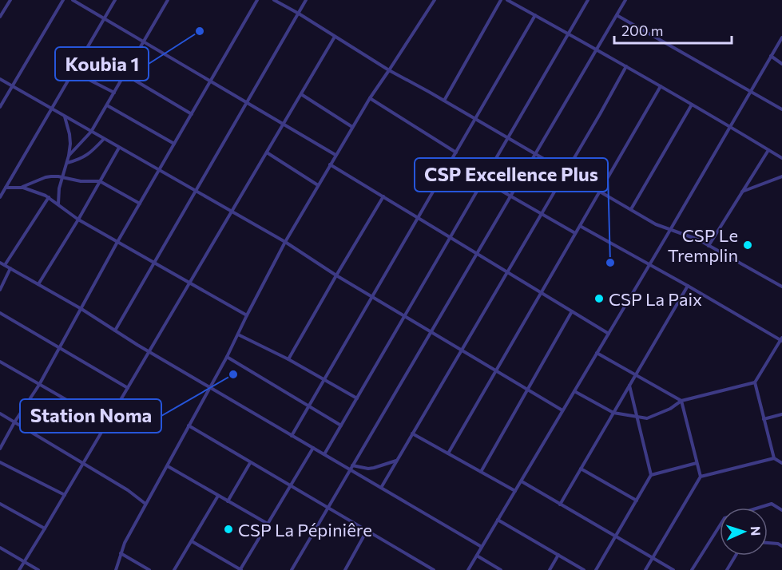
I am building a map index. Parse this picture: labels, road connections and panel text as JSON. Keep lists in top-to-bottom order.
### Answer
{
  "places": [
    "Koubia 1",
    "CSP Le Tremplin",
    "CSP Excellence Plus",
    "CSP La Paix",
    "Station Noma",
    "CSP La Pépiniêre"
  ],
  "scale_bar": "200 m",
  "north": "right"
}
